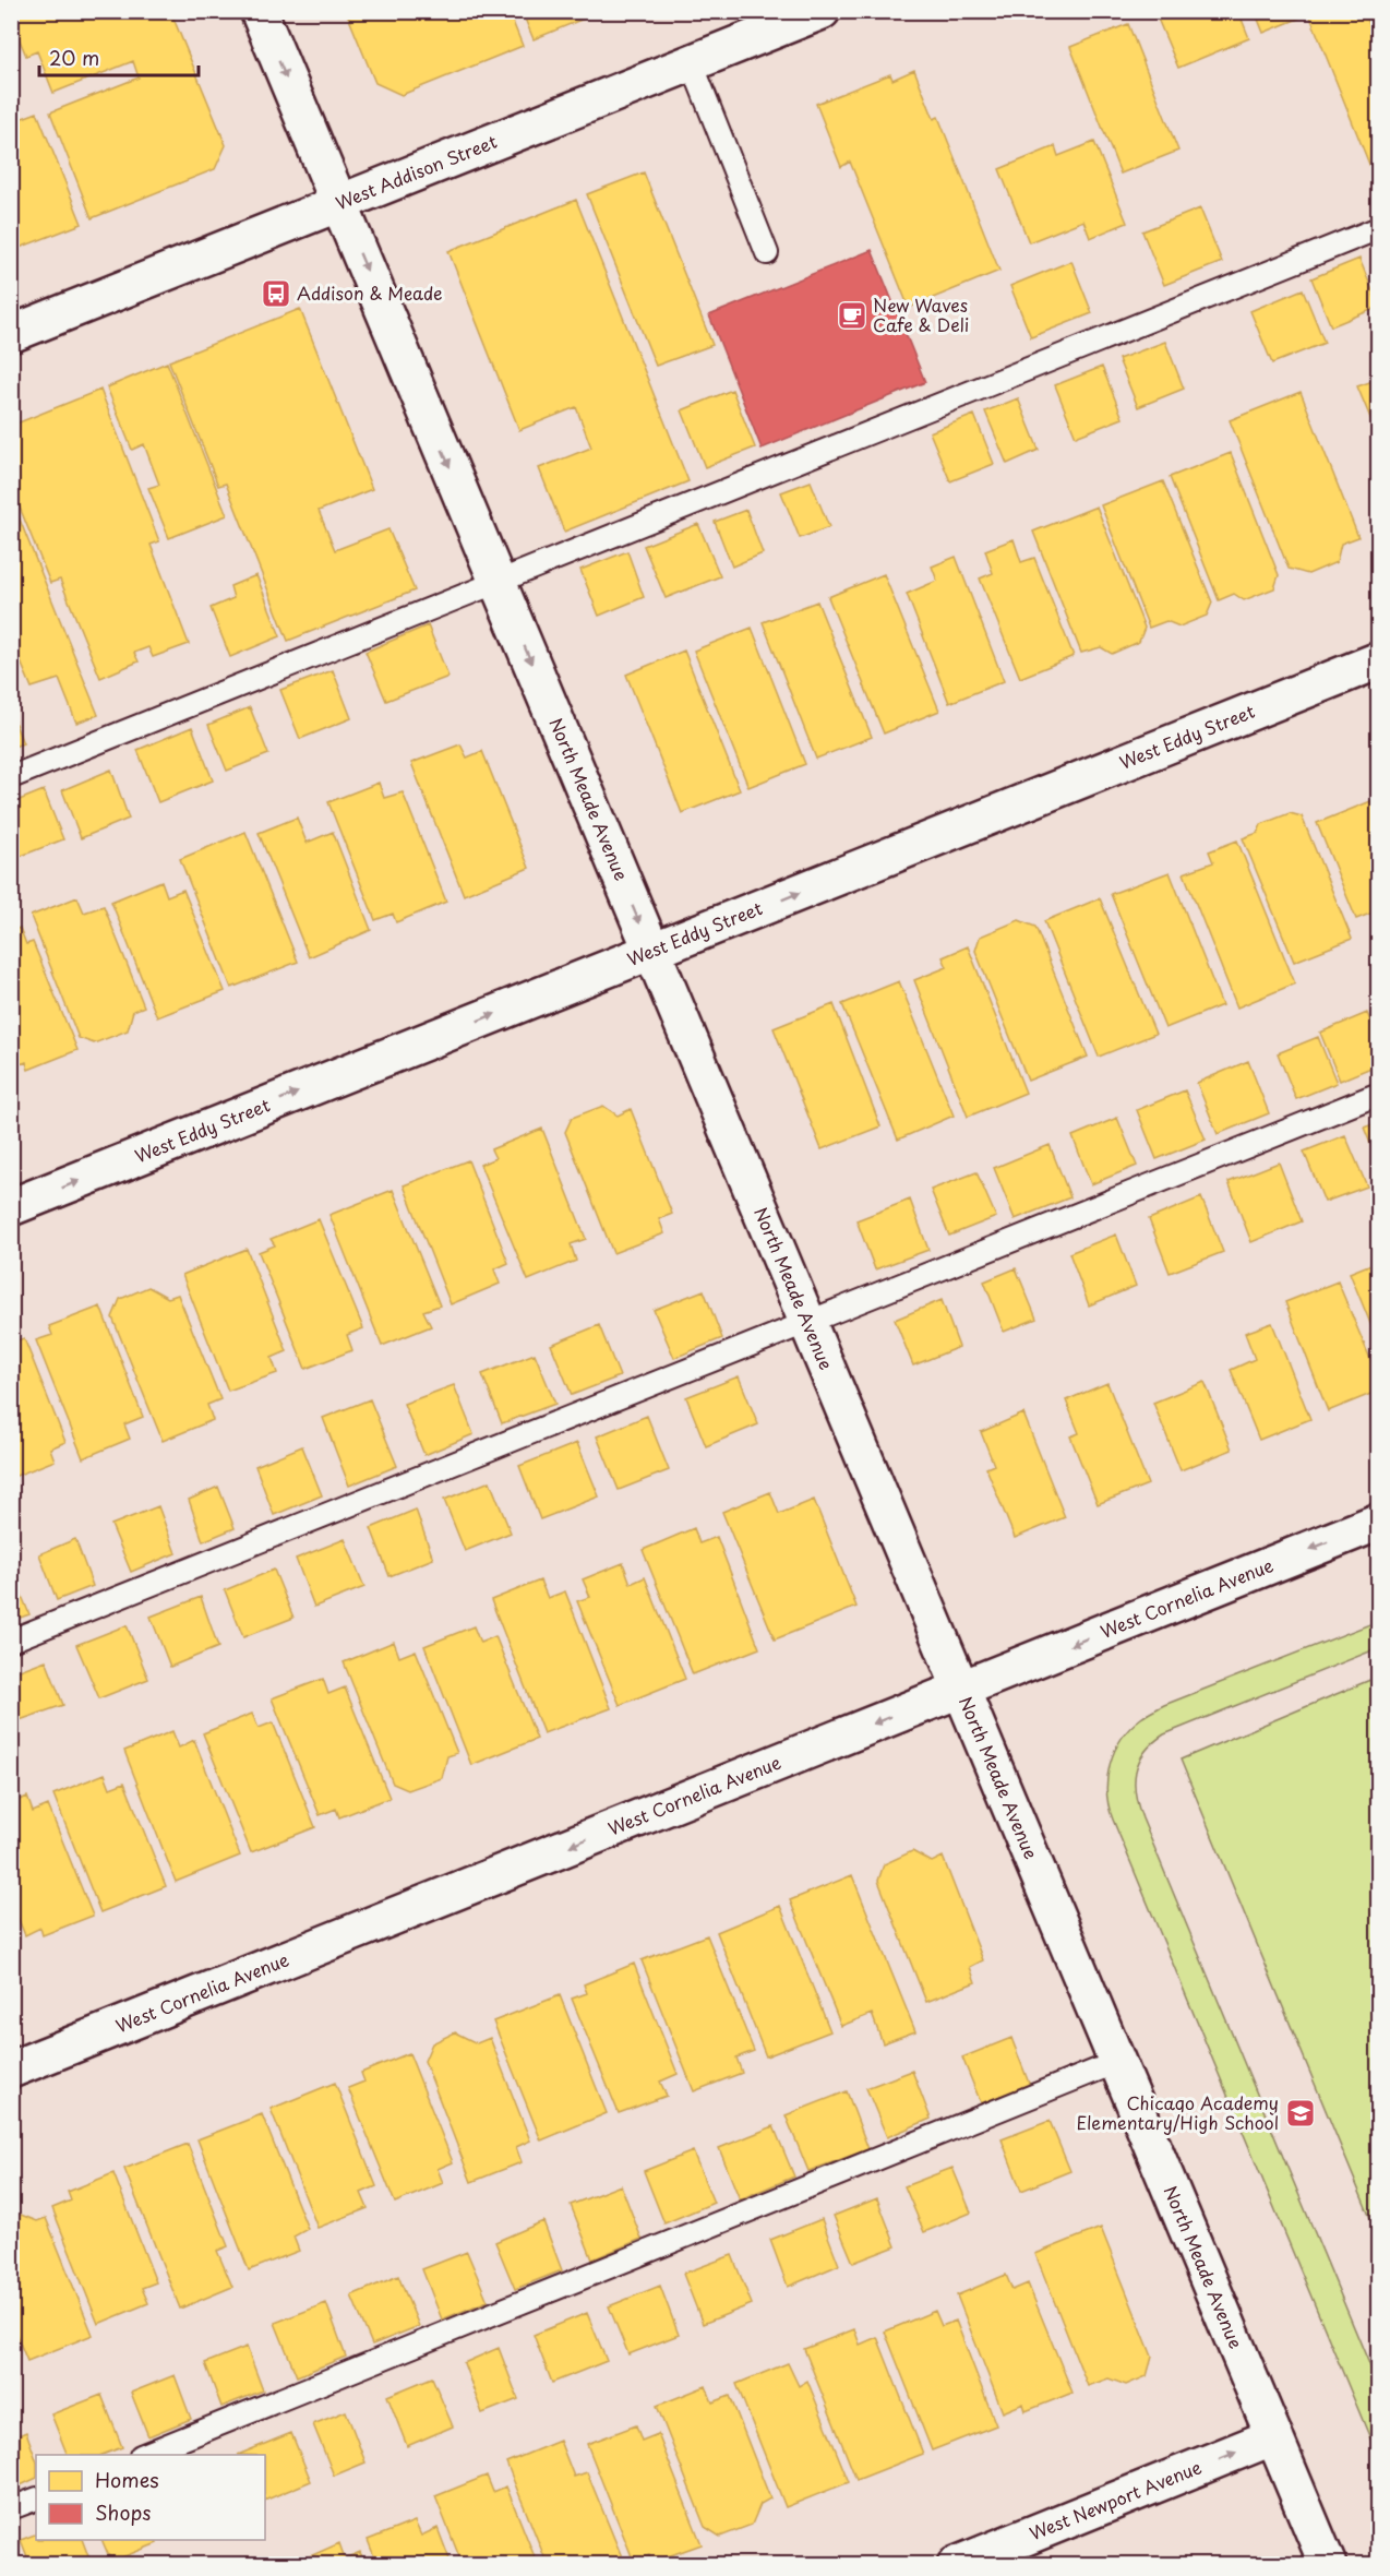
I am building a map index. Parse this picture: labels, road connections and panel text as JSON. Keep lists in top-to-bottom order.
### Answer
{
  "streets": {
    "street": [
      "West Addison Street",
      "West Eddy Street",
      "North Meade Avenue",
      "West Cornelia Avenue",
      "West Newport Avenue"
    ]
  },
  "crossings": [
    ["West Addison Street", "North Meade Avenue"],
    ["West Eddy Street", "North Meade Avenue"],
    ["North Meade Avenue", "West Cornelia Avenue"],
    ["North Meade Avenue", "West Newport Avenue"]
  ],
  "one_way": [
    "West Eddy Street",
    "North Meade Avenue",
    "West Cornelia Avenue",
    "West Newport Avenue"
  ],
  "places": {
    "bus stop": ["Addison & Meade"],
    "cafe": ["New Waves Cafe & Deli"],
    "school or university": ["Chicago Academy Elementary/High School"]
  },
  "legend": ["Homes", "Shops"],
  "scale_bar": "20 m"
}
